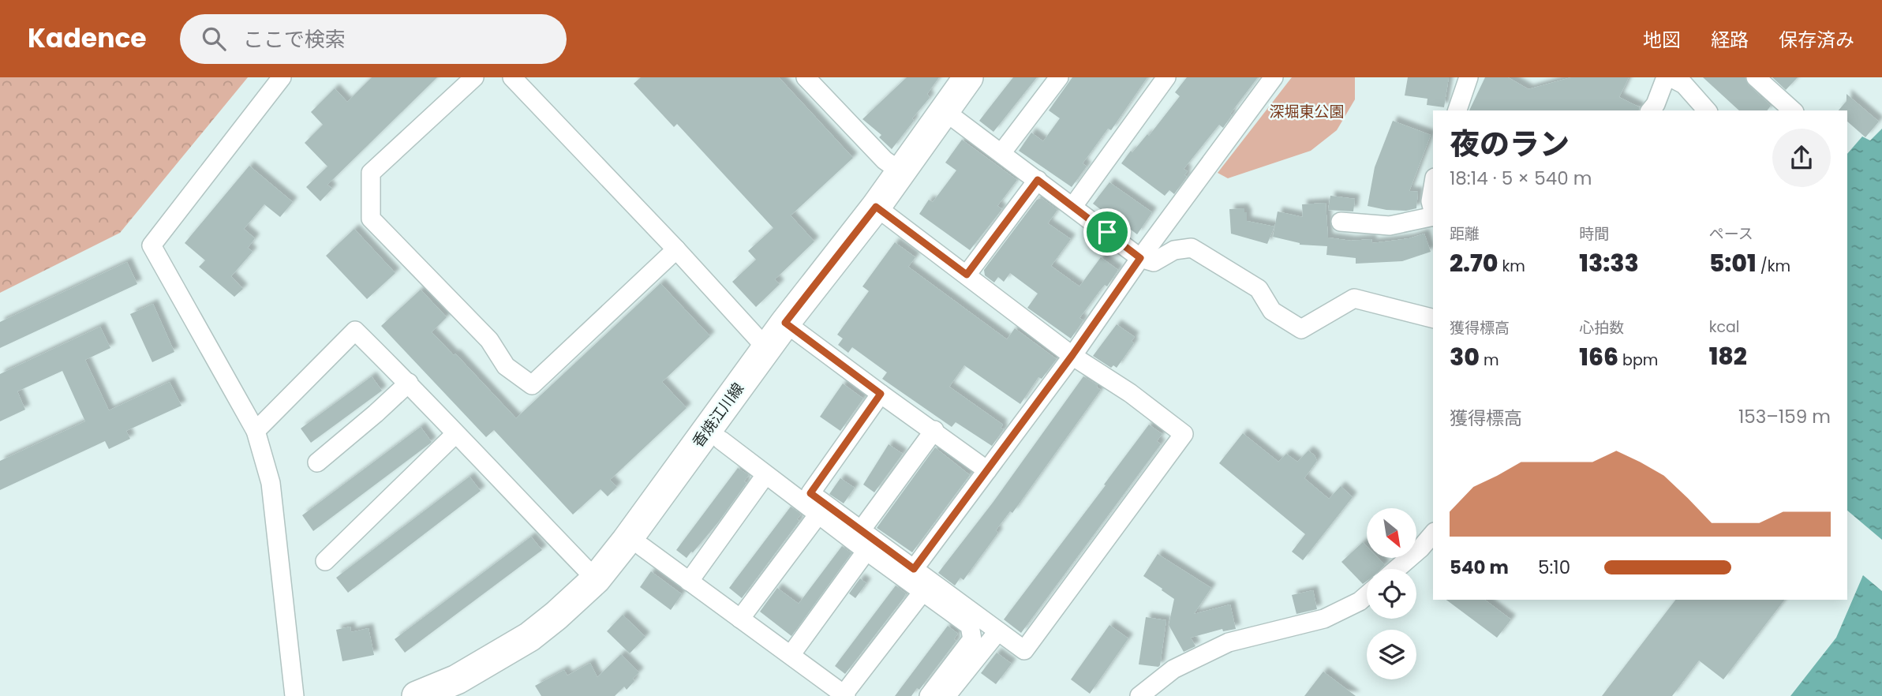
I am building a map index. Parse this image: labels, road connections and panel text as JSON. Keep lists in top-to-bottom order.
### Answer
{
  "streets": {
    "main road": ["香焼江川線"]
  },
  "parks": ["深堀東公園"],
  "north": "bottom right",
  "page": {
    "header": "Kadence",
    "search": "ここで検索",
    "nav": ["地図", "経路", "保存済み"],
    "heading": ["夜のラン", "18:14 · 5 × 540 m"],
    "stats": [
      ["距離", "2.70 km"],
      ["時間", "13:33"],
      ["ペース", "5:01 /km"],
      ["獲得標高", "30 m"],
      ["心拍数", "166 bpm"],
      ["kcal", "182"]
    ],
    "chart": ["獲得標高", "153–159 m"],
    "list": [
      {
        "name": "540 m",
        "note": "5:10"
      }
    ]
  }
}
